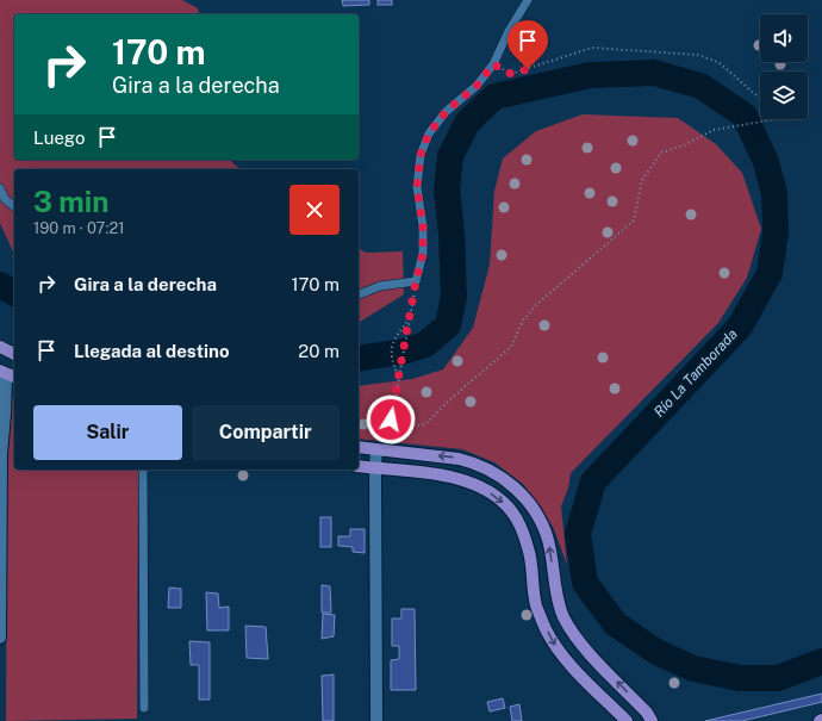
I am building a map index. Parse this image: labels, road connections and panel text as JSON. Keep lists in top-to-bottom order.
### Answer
{
  "water": ["Río La Tamborada"],
  "page": {
    "turn": ["170 m", "Gira a la derecha"],
    "then": "Luego",
    "heading": ["3 min", "190 m · 07:21"],
    "list": [
      {
        "name": "Gira a la derecha",
        "value": "170 m"
      },
      {
        "name": "Llegada al destino",
        "value": "20 m"
      }
    ],
    "buttons": ["Salir", "Compartir"]
  }
}
